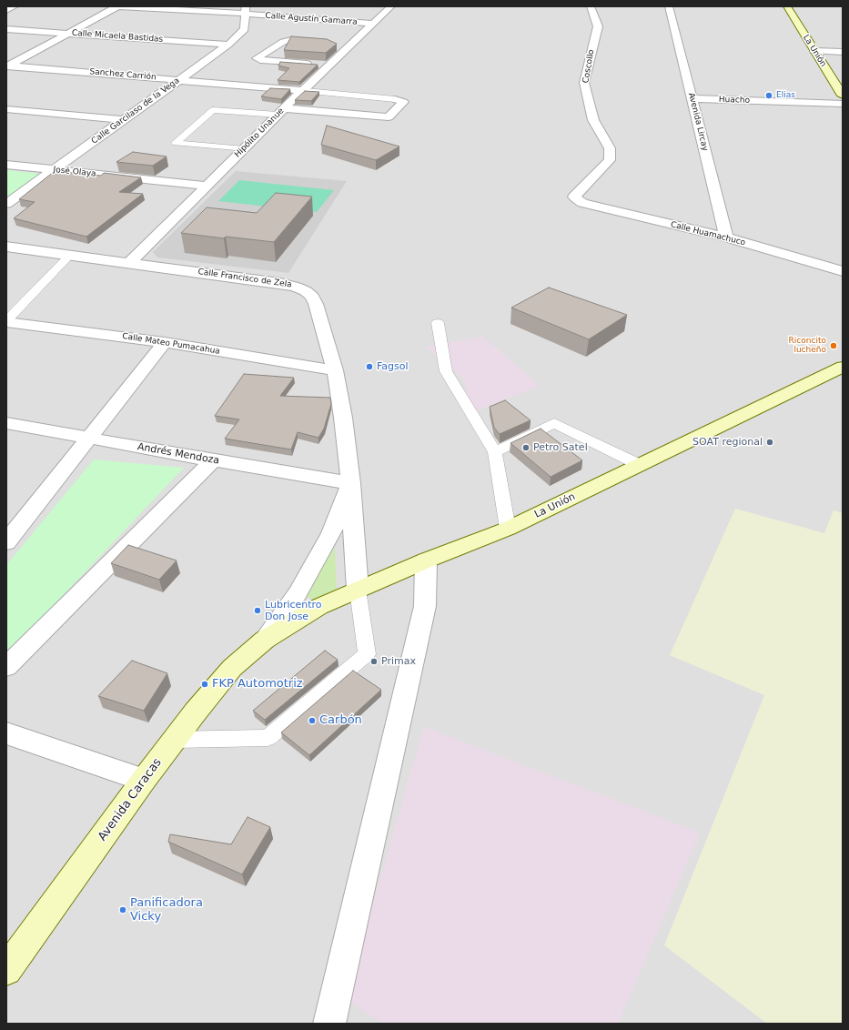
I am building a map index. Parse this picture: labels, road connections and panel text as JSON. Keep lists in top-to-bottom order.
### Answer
{
  "streets": {
    "main road": ["La Unión", "Avenida Caracas"],
    "street": [
      "Calle Agustín Gamarra",
      "Calle Micaela Bastidas",
      "Coscollo",
      "Sanchez Carrión",
      "Huacho",
      "Calle Garcilaso de la Vega",
      "Avenida Lircay",
      "Hipólito Unanue",
      "José Olaya",
      "Calle Huamachuco",
      "Calle Francisco de Zela",
      "Calle Mateo Pumacahua",
      "Andrés Mendoza"
    ]
  },
  "crossings": [
    ["Calle Agustín Gamarra", "Calle Garcilaso de la Vega"],
    ["Calle Agustín Gamarra", "Hipólito Unanue"],
    ["Calle Micaela Bastidas", "Calle Garcilaso de la Vega"],
    ["La Unión", "Calle Francisco de Zela"],
    ["La Unión", "Avenida Caracas"],
    ["Coscollo", "Calle Huamachuco"],
    ["Sanchez Carrión", "Calle Garcilaso de la Vega"],
    ["Sanchez Carrión", "Hipólito Unanue"],
    ["Huacho", "Avenida Lircay"],
    ["Calle Garcilaso de la Vega", "José Olaya"],
    ["Avenida Lircay", "Calle Huamachuco"],
    ["Hipólito Unanue", "José Olaya"],
    ["Hipólito Unanue", "Calle Francisco de Zela"],
    ["Calle Francisco de Zela", "Calle Mateo Pumacahua"],
    ["Calle Francisco de Zela", "Andrés Mendoza"],
    ["Calle Francisco de Zela", "Avenida Caracas"]
  ],
  "places": [
    "Elias",
    "Riconcito lucheño",
    "Fagsol",
    "SOAT regional",
    "Petro Satel",
    "Lubricentro Don Jose",
    "Primax",
    "FKP Automotriz",
    "Carbón",
    "Panificadora Vicky"
  ]
}
